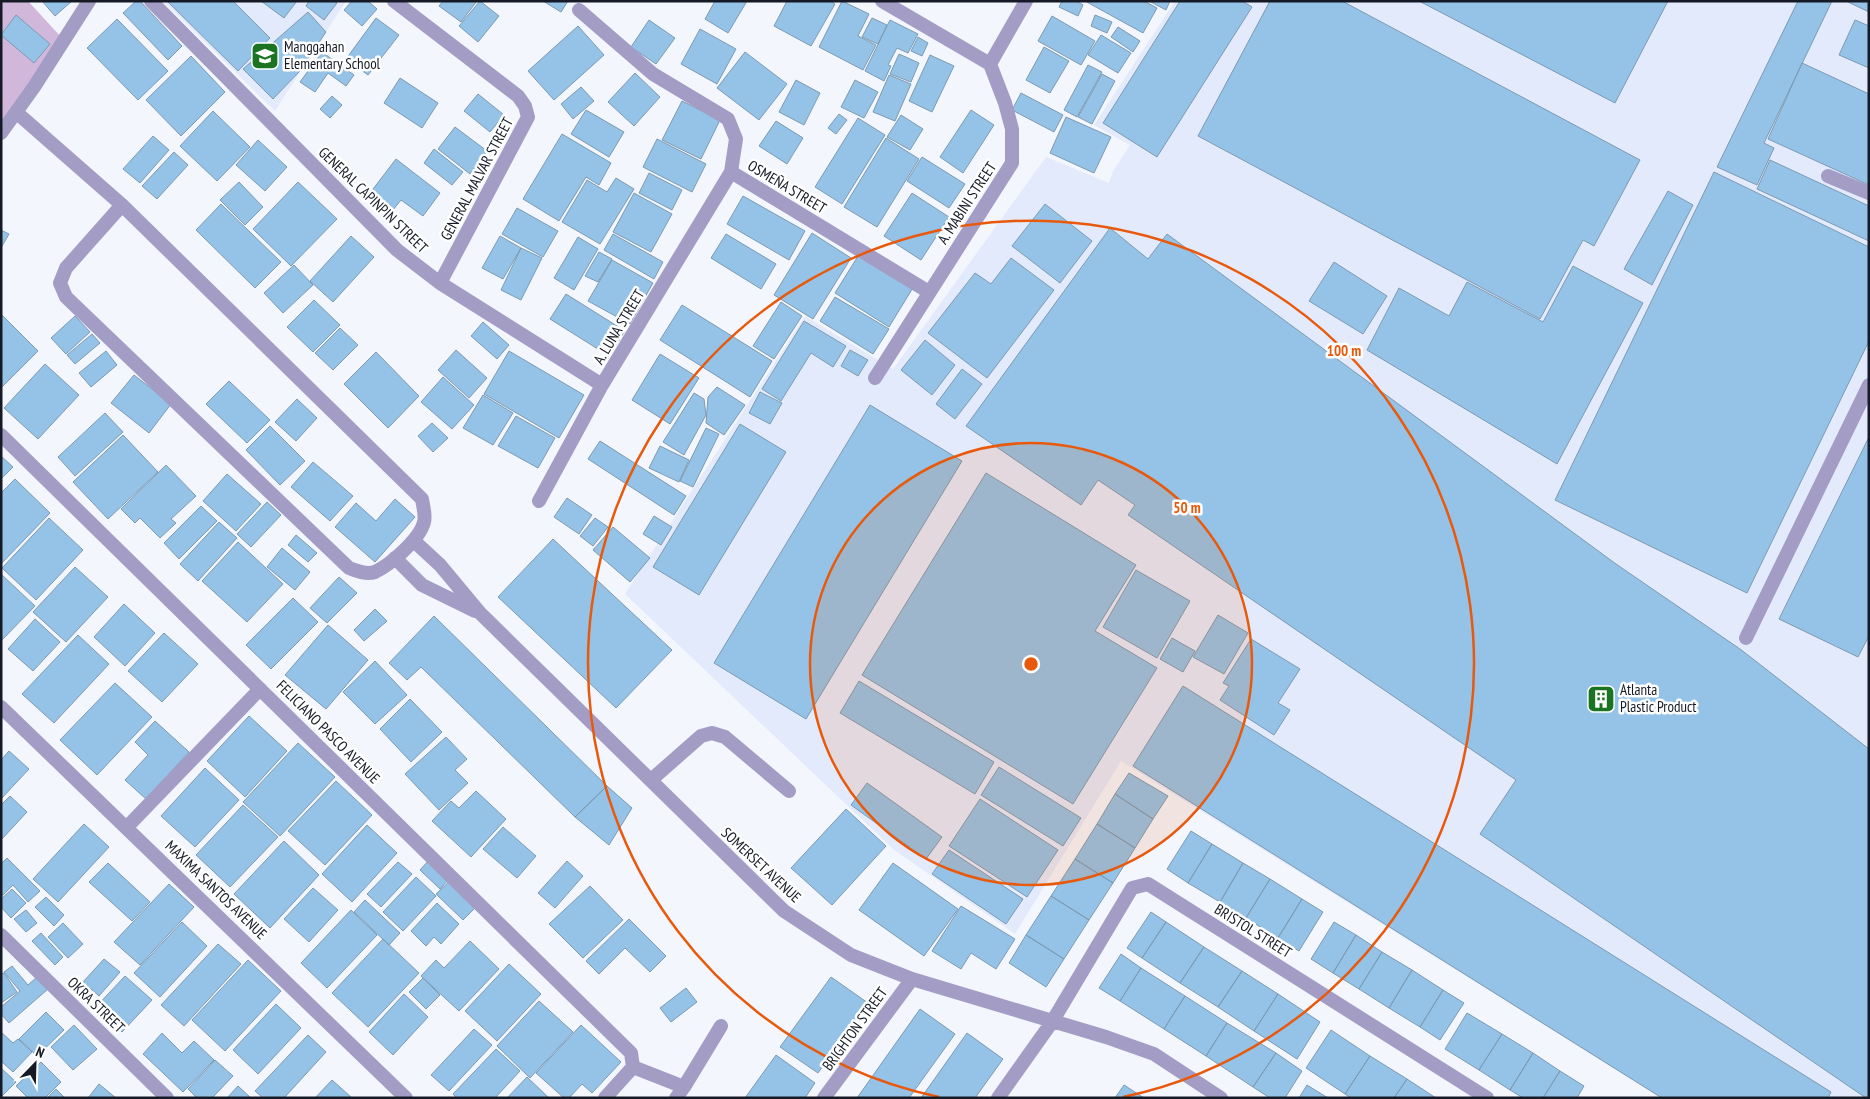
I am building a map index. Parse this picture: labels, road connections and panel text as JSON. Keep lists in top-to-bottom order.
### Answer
{
  "streets": {
    "street": [
      "GENERAL MALVAR STREET",
      "OSMEÑA STREET",
      "GENERAL CAPINPIN STREET",
      "A. MABINI STREET",
      "A. LUNA STREET",
      "FELICIANO PASCO AVENUE",
      "SOMERSET AVENUE",
      "MAXIMA SANTOS AVENUE",
      "BRISTOL STREET",
      "OKRA STREET",
      "BRIGHTON STREET"
    ]
  },
  "crossings": [
    ["GENERAL MALVAR STREET", "GENERAL CAPINPIN STREET"],
    ["OSMEÑA STREET", "A. MABINI STREET"],
    ["OSMEÑA STREET", "A. LUNA STREET"],
    ["GENERAL CAPINPIN STREET", "A. LUNA STREET"],
    ["SOMERSET AVENUE", "BRISTOL STREET"],
    ["SOMERSET AVENUE", "BRIGHTON STREET"]
  ],
  "places": {
    "school or university": ["Manggahan Elementary School"],
    "building": ["Atlanta Plastic Product"]
  },
  "north": "top right",
  "rings": ["100 m", "50 m"]
}
